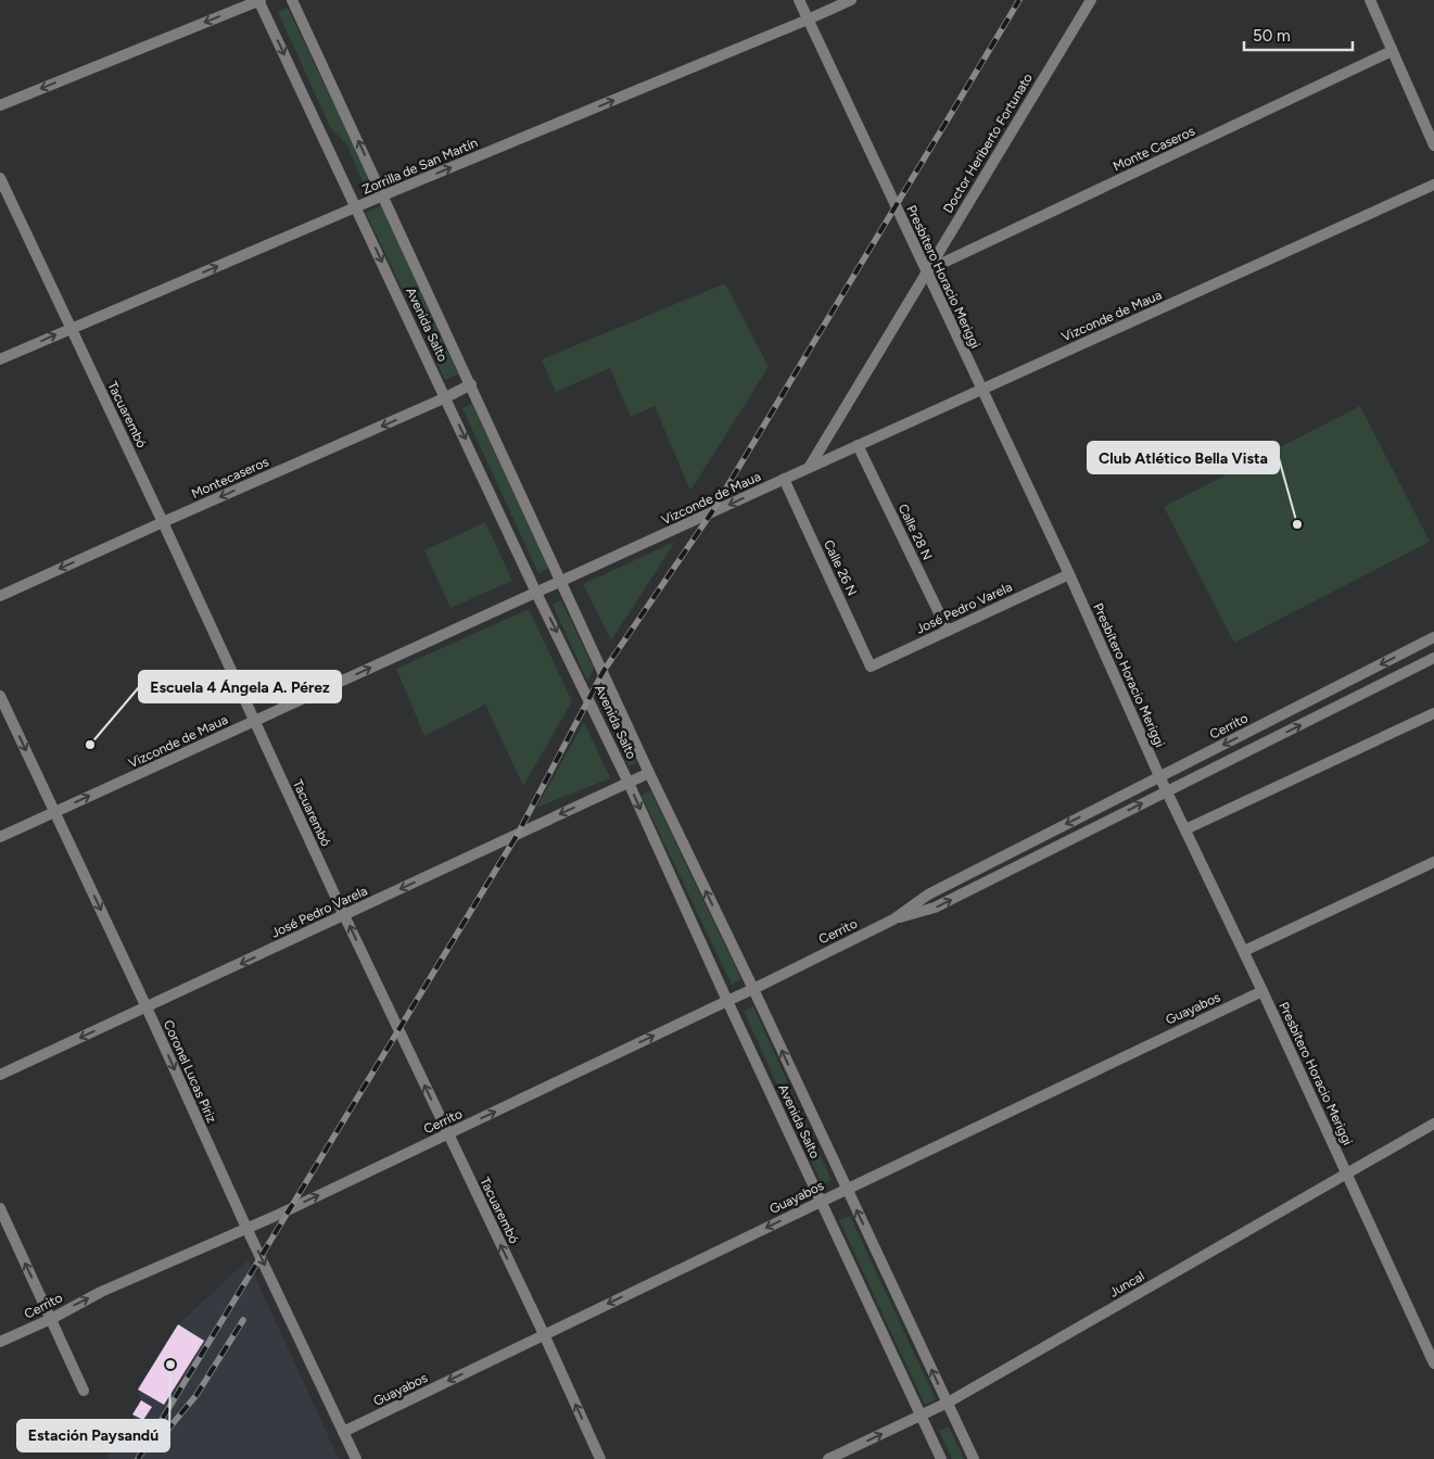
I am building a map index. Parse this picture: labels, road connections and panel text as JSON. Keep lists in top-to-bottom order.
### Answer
{
  "streets": {
    "street": [
      "Doctor Heriberto Fortunato",
      "Monte Caseros",
      "Zorrilla de San Martín",
      "Presbítero Horacio Meriggi",
      "Vizconde de Maua",
      "Avenida Salto",
      "Tacuarembó",
      "Montecaseros",
      "Calle 28 N",
      "Calle 26 N",
      "José Pedro Varela",
      "Cerrito",
      "Guayabos",
      "Coronel Lucas Píriz",
      "Juncal"
    ]
  },
  "crossings": [
    ["Doctor Heriberto Fortunato", "Monte Caseros"],
    ["Doctor Heriberto Fortunato", "Presbítero Horacio Meriggi"],
    ["Doctor Heriberto Fortunato", "Vizconde de Maua"],
    ["Monte Caseros", "Presbítero Horacio Meriggi"],
    ["Zorrilla de San Martín", "Presbítero Horacio Meriggi"],
    ["Zorrilla de San Martín", "Avenida Salto"],
    ["Zorrilla de San Martín", "Tacuarembó"],
    ["Presbítero Horacio Meriggi", "Vizconde de Maua"],
    ["Presbítero Horacio Meriggi", "José Pedro Varela"],
    ["Presbítero Horacio Meriggi", "Cerrito"],
    ["Presbítero Horacio Meriggi", "Guayabos"],
    ["Presbítero Horacio Meriggi", "Juncal"],
    ["Vizconde de Maua", "Avenida Salto"],
    ["Vizconde de Maua", "Tacuarembó"],
    ["Vizconde de Maua", "Calle 28 N"],
    ["Vizconde de Maua", "Calle 26 N"],
    ["Vizconde de Maua", "Coronel Lucas Píriz"],
    ["Avenida Salto", "Montecaseros"],
    ["Avenida Salto", "José Pedro Varela"],
    ["Avenida Salto", "Cerrito"],
    ["Avenida Salto", "Guayabos"],
    ["Avenida Salto", "Juncal"],
    ["Tacuarembó", "Montecaseros"],
    ["Tacuarembó", "José Pedro Varela"],
    ["Tacuarembó", "Cerrito"],
    ["Tacuarembó", "Guayabos"],
    ["Calle 28 N", "José Pedro Varela"],
    ["Calle 26 N", "José Pedro Varela"],
    ["José Pedro Varela", "Coronel Lucas Píriz"],
    ["Cerrito", "Coronel Lucas Píriz"],
    ["Guayabos", "Coronel Lucas Píriz"]
  ],
  "one_way": [
    "Zorrilla de San Martín",
    "Tacuarembó",
    "Montecaseros",
    "José Pedro Varela",
    "Guayabos",
    "Coronel Lucas Píriz"
  ],
  "places": ["Club Atlético Bella Vista", "Escuela 4 Ángela A. Pérez", "Estación Paysandú"],
  "scale_bar": "50 m"
}
